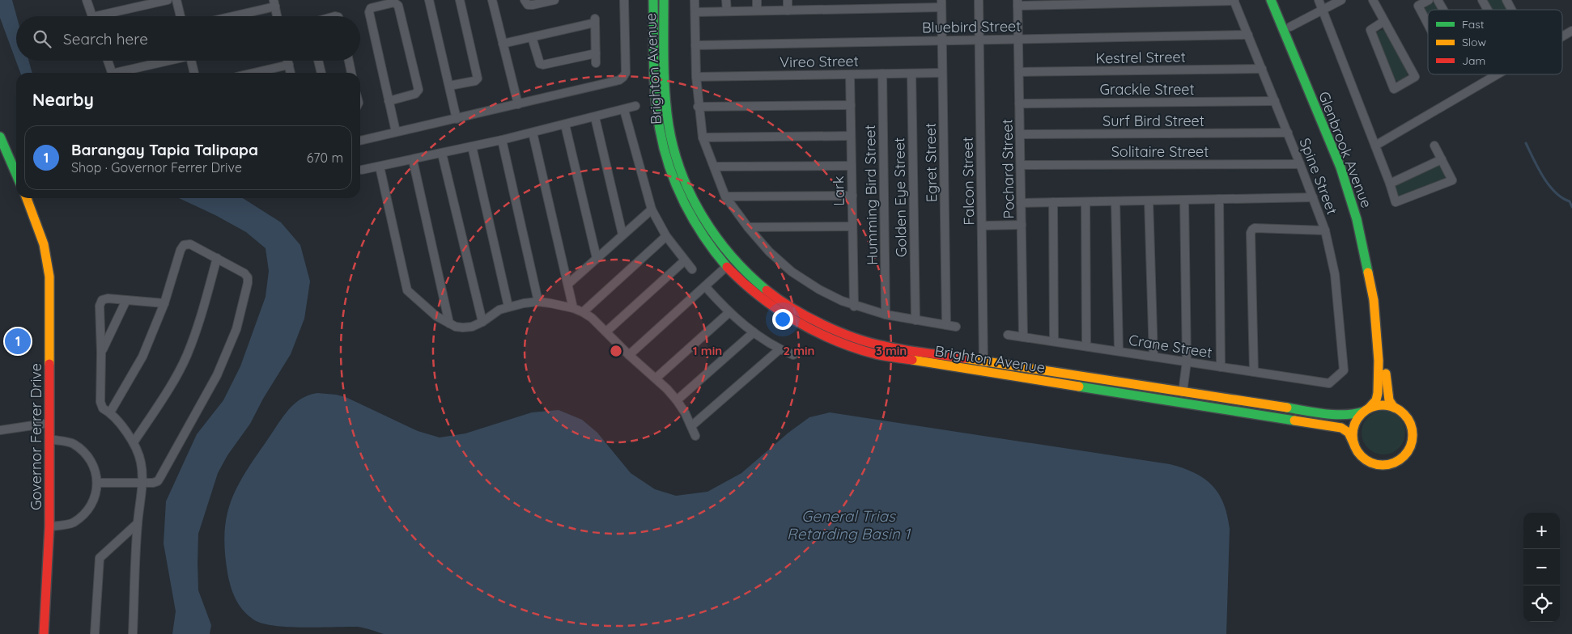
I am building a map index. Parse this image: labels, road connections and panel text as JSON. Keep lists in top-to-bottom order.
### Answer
{
  "streets": {
    "street": [
      "Bluebird Street",
      "Kestrel Street",
      "Vireo Street",
      "Brighton Avenue",
      "Grackle Street",
      "Surf Bird Street",
      "Glenbrook Avenue",
      "Solitaire Street",
      "Egret Street",
      "Pochard Street",
      "Spine Street",
      "Falcon Street",
      "Lark",
      "Humming Bird Street",
      "Golden Eye Street",
      "Crane Street",
      "Governor Ferrer Drive"
    ]
  },
  "crossings": [
    ["Bluebird Street", "Egret Street"],
    ["Bluebird Street", "Pochard Street"],
    ["Bluebird Street", "Spine Street"],
    ["Bluebird Street", "Falcon Street"],
    ["Kestrel Street", "Pochard Street"],
    ["Kestrel Street", "Spine Street"],
    ["Vireo Street", "Egret Street"],
    ["Vireo Street", "Lark"],
    ["Vireo Street", "Humming Bird Street"],
    ["Vireo Street", "Golden Eye Street"],
    ["Brighton Avenue", "Glenbrook Avenue"],
    ["Brighton Avenue", "Falcon Street"],
    ["Grackle Street", "Pochard Street"],
    ["Grackle Street", "Spine Street"],
    ["Surf Bird Street", "Pochard Street"],
    ["Surf Bird Street", "Spine Street"],
    ["Solitaire Street", "Pochard Street"],
    ["Solitaire Street", "Spine Street"],
    ["Pochard Street", "Crane Street"],
    ["Spine Street", "Crane Street"]
  ],
  "water": ["General Trias Retarding Basin 1"],
  "legend": ["Fast", "Slow", "Jam"],
  "page": {
    "search": "Search here",
    "heading": "Nearby",
    "list": [
      {
        "mark": "1",
        "name": "Barangay Tapia Talipapa",
        "note": "Shop · Governor Ferrer Drive",
        "value": "670 m"
      }
    ],
    "pins": "1",
    "map_buttons": ["+", "−"]
  },
  "rings": ["1 min", "2 min", "3 min"]
}
